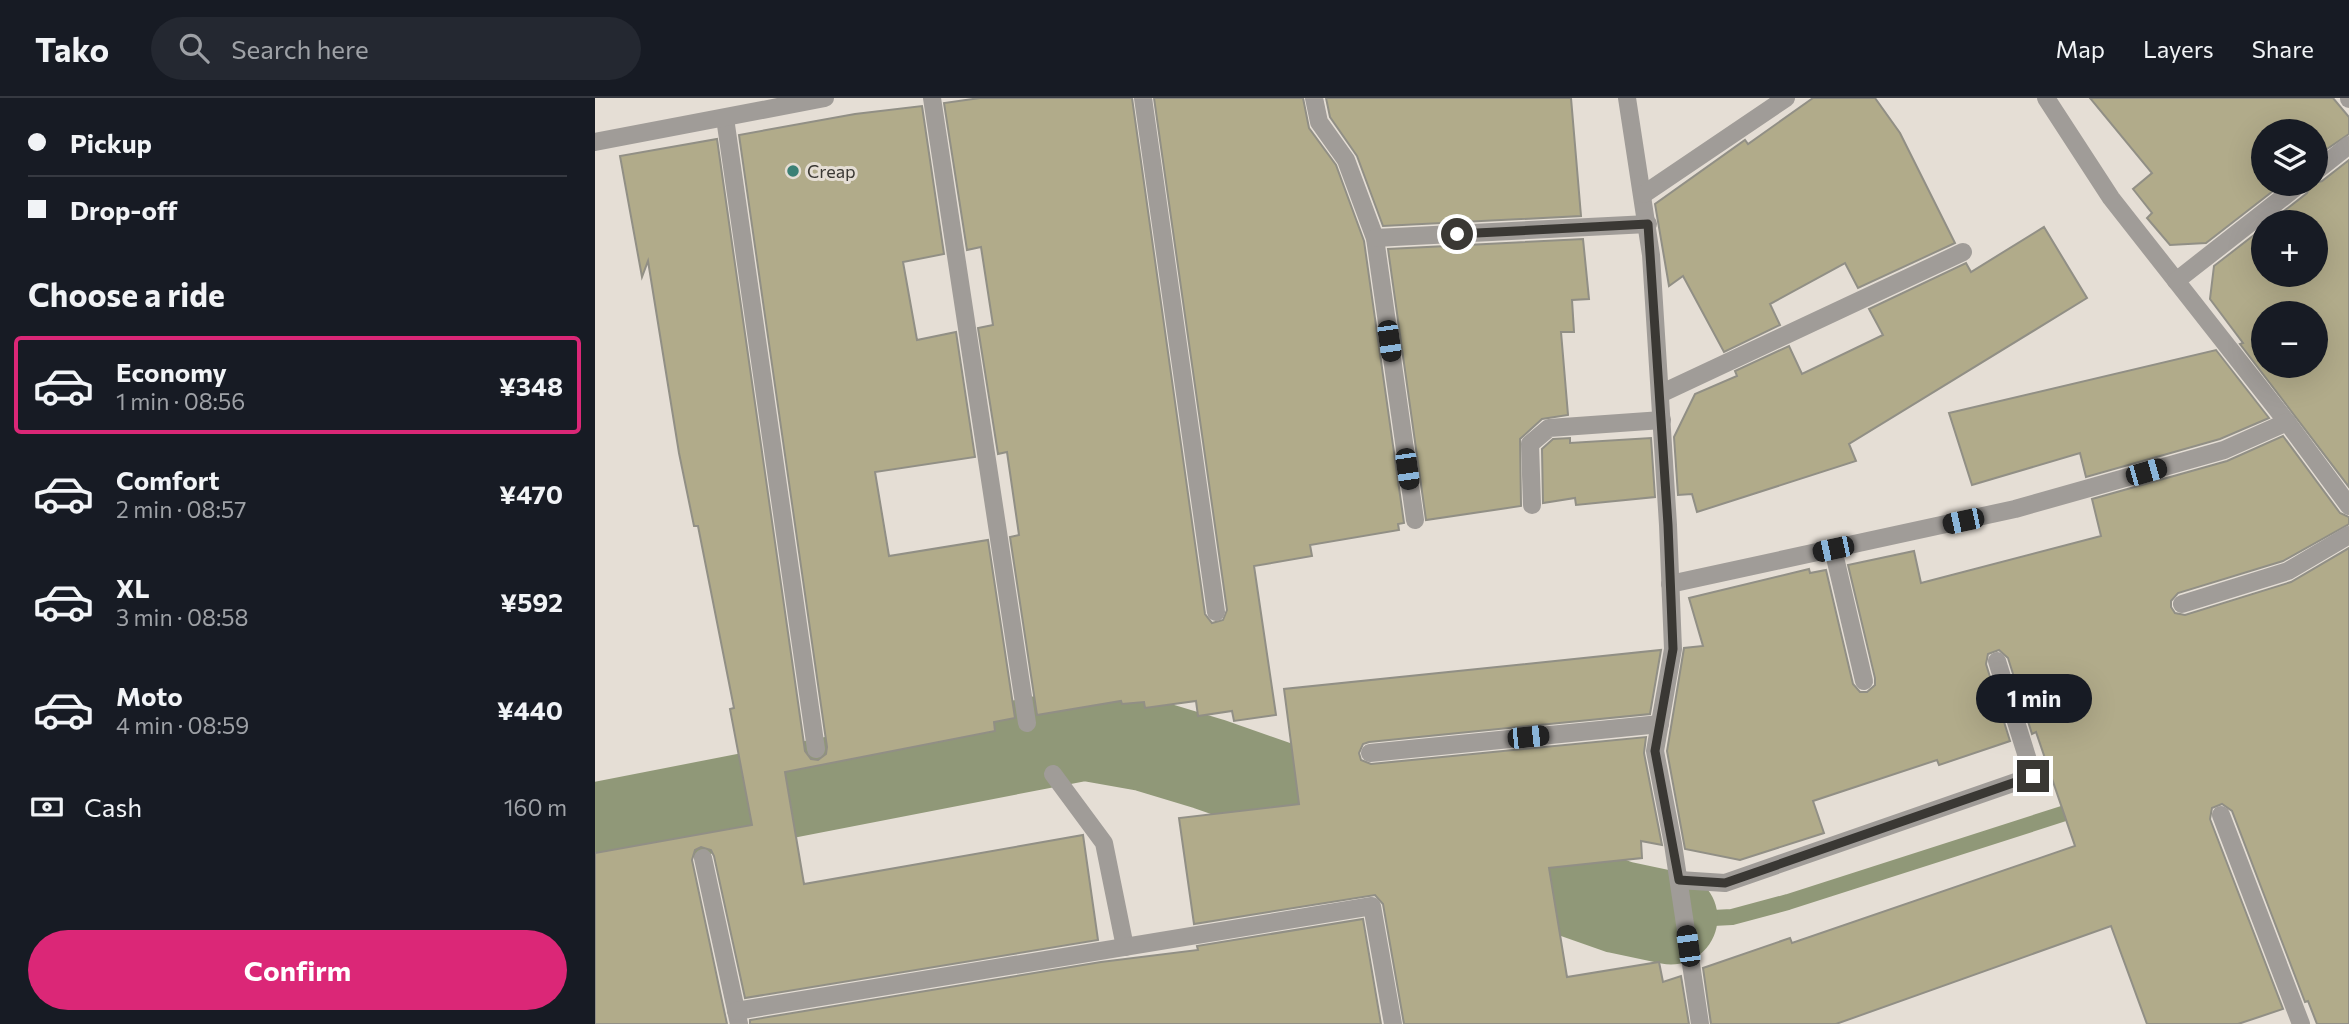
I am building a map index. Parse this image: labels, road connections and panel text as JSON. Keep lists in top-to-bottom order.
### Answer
{
  "places": ["Creap"],
  "page": {
    "header": "Tako",
    "search": "Search here",
    "nav": ["Map", "Layers", "Share"],
    "banner": ["Pickup", "Drop-off"],
    "map_buttons": ["+", "−"],
    "heading": "Choose a ride",
    "list": [
      {
        "name": "Economy",
        "note": "1 min · 08:56",
        "value": "¥348"
      },
      {
        "name": "Comfort",
        "note": "2 min · 08:57",
        "value": "¥470"
      },
      {
        "name": "XL",
        "note": "3 min · 08:58",
        "value": "¥592"
      },
      {
        "name": "Moto",
        "note": "4 min · 08:59",
        "value": "¥440"
      }
    ],
    "bubble": "1 min",
    "pay": ["Cash", "160 m"],
    "buttons": "Confirm"
  }
}
